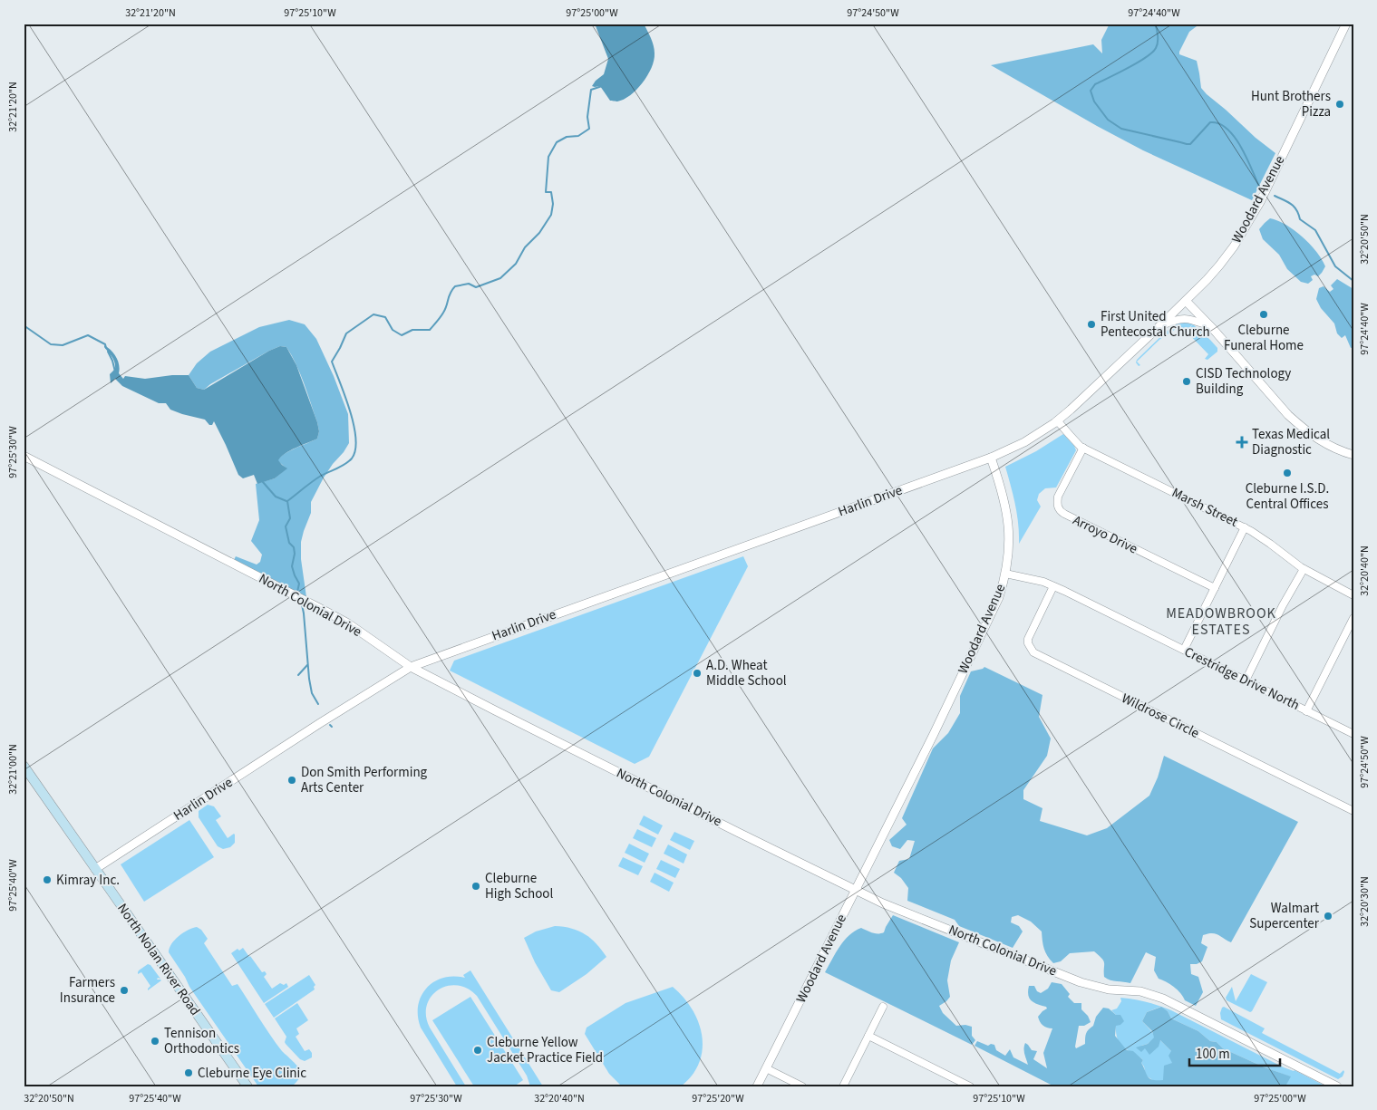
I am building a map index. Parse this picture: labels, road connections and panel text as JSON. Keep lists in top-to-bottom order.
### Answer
{
  "streets": {
    "main road": ["North Nolan River Road"],
    "street": [
      "Woodard Avenue",
      "Harlin Drive",
      "Marsh Street",
      "Arroyo Drive",
      "North Colonial Drive",
      "Crestridge Drive North",
      "Wildrose Circle"
    ]
  },
  "crossings": [
    ["Woodard Avenue", "Harlin Drive"],
    ["Woodard Avenue", "Marsh Street"],
    ["Woodard Avenue", "North Colonial Drive"],
    ["Woodard Avenue", "Crestridge Drive North"],
    ["Harlin Drive", "North Colonial Drive"],
    ["Harlin Drive", "North Nolan River Road"],
    ["Marsh Street", "Arroyo Drive"],
    ["Crestridge Drive North", "Wildrose Circle"]
  ],
  "districts": ["MEADOWBROOK ESTATES"],
  "places": {
    "other": [
      "Hunt Brothers Pizza",
      "Cleburne Funeral Home",
      "First United Pentecostal Church",
      "CISD Technology Building",
      "Cleburne I.S.D. Central Offices",
      "A.D. Wheat Middle School",
      "Don Smith Performing Arts Center",
      "Kimray Inc.",
      "Cleburne High School",
      "Walmart Supercenter",
      "Farmers Insurance",
      "Tennison Orthodontics",
      "Cleburne Yellow Jacket Practice Field",
      "Cleburne Eye Clinic"
    ],
    "health": ["Texas Medical Diagnostic"]
  },
  "scale_bar": "100 m",
  "coordinates": [
    "32°21'20\"N",
    "97°25'10\"W",
    "97°25'00\"W",
    "97°24'50\"W",
    "97°24'40\"W",
    "32°20'50\"N",
    "97°25'30\"W",
    "32°20'40\"N",
    "32°21'00\"N",
    "97°25'40\"W",
    "32°20'30\"N",
    "97°25'20\"W"
  ]
}
